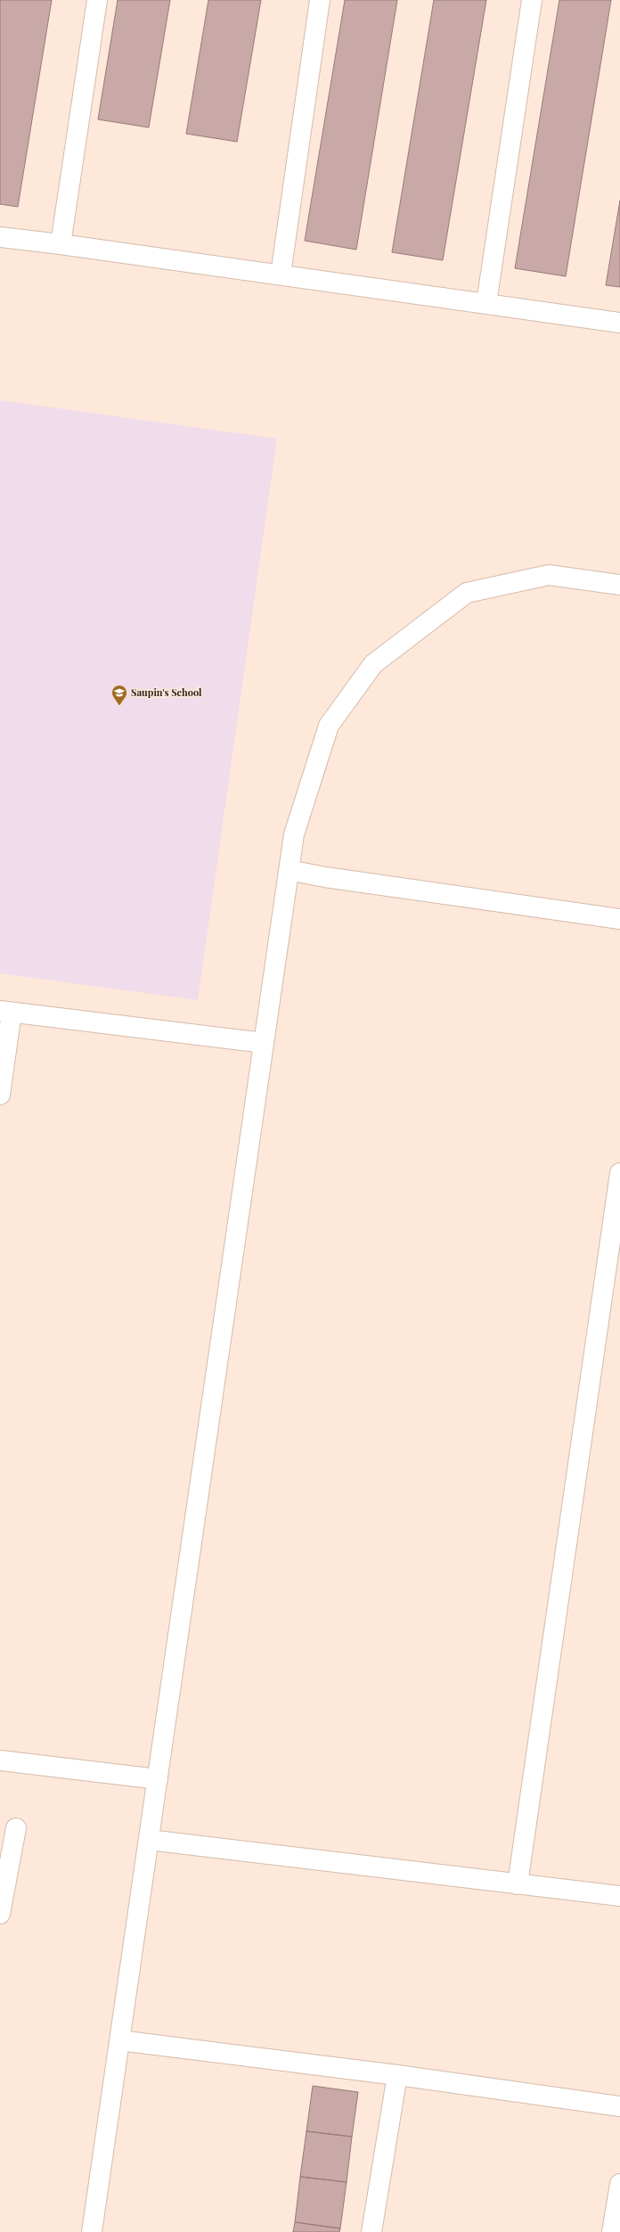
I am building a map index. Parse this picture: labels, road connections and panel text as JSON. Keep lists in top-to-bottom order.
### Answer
{
  "places": {
    "school or university": ["Saupin's School"]
  }
}
